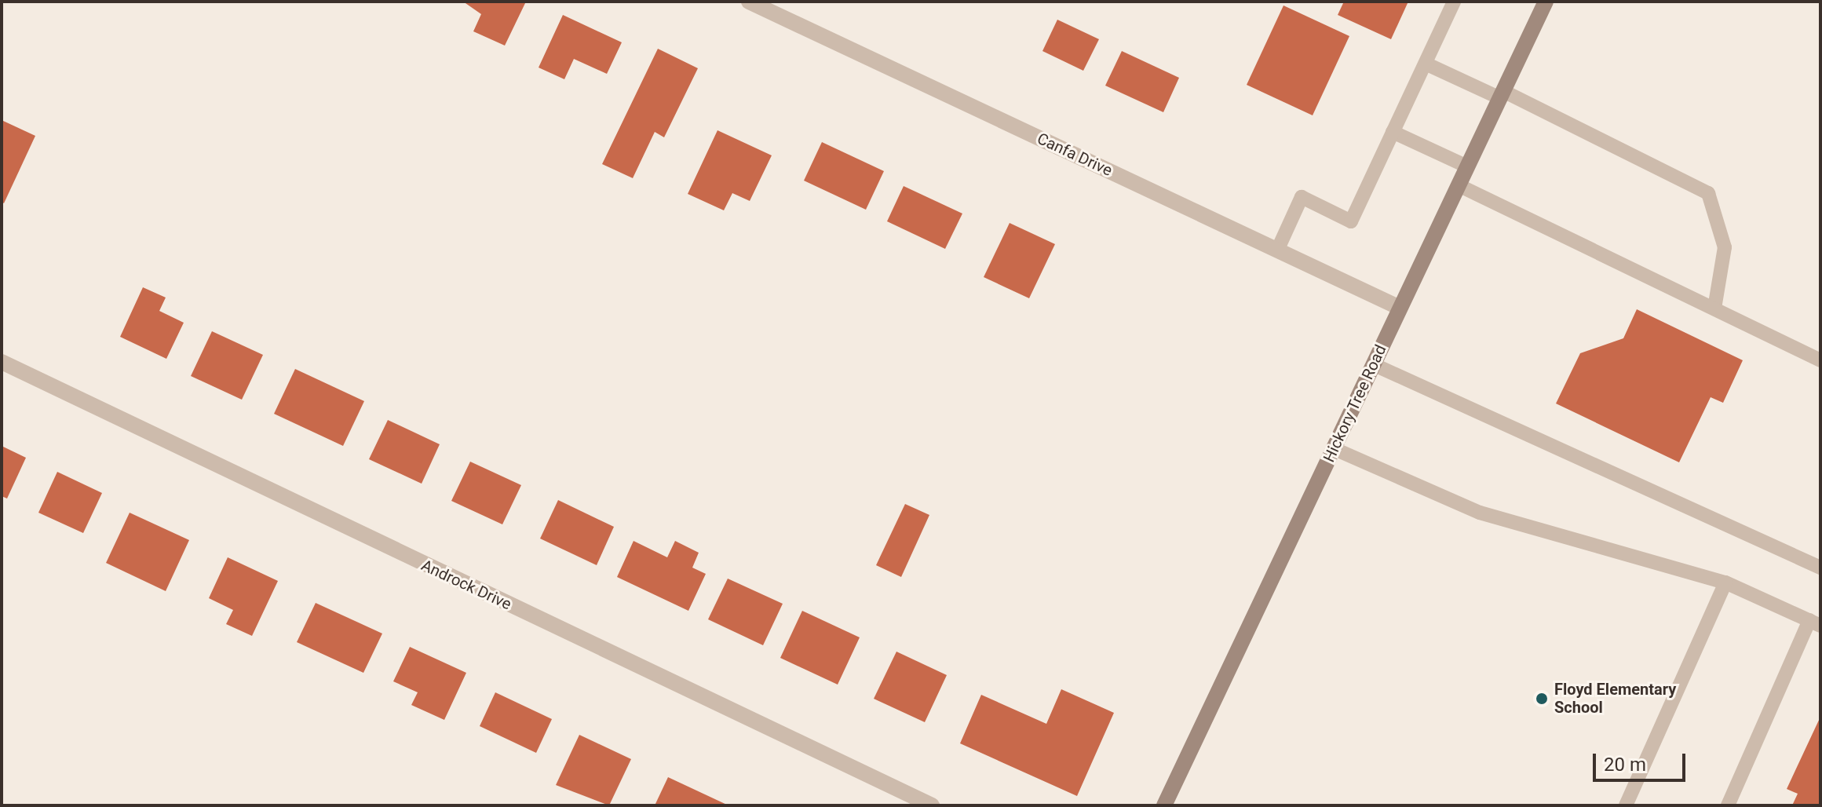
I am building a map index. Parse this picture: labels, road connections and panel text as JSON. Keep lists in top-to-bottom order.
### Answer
{
  "streets": {
    "street": ["Canfa Drive", "Hickory Tree Road", "Androck Drive"]
  },
  "crossings": [
    ["Canfa Drive", "Hickory Tree Road"]
  ],
  "places": ["Floyd Elementary School"],
  "scale_bar": "20 m"
}
